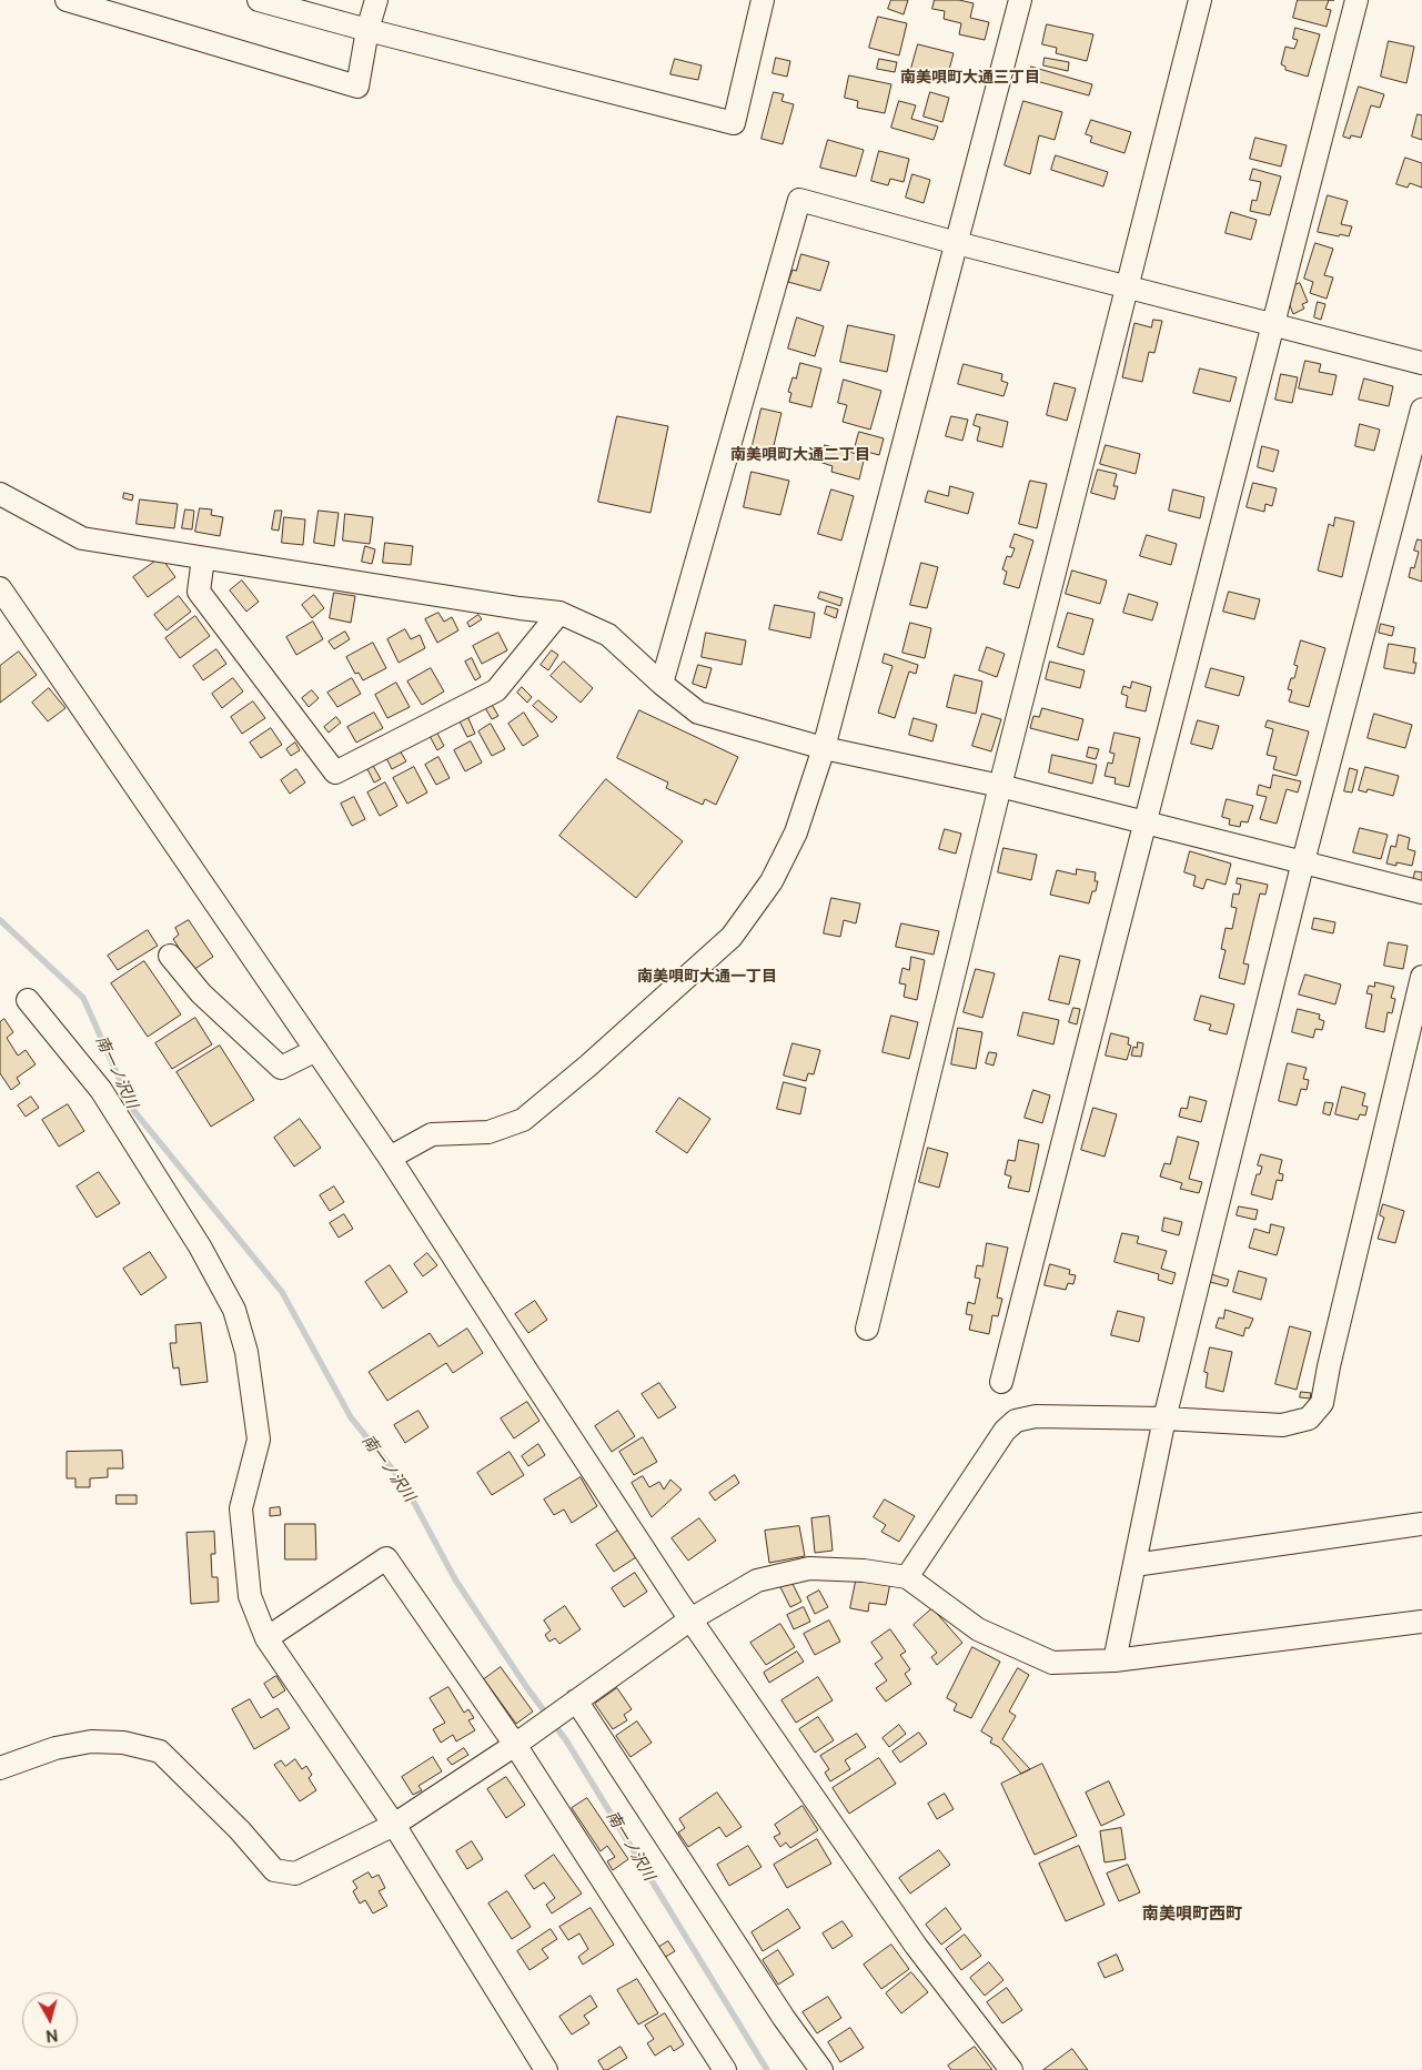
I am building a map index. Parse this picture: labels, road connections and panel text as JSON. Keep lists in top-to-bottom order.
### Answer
{
  "districts": [
    "南美唄町大通三丁目",
    "南美唄町大通二丁目",
    "南美唄町大通一丁目",
    "南美唄町西町"
  ],
  "water": ["南一ノ沢川"],
  "north": "bottom"
}
